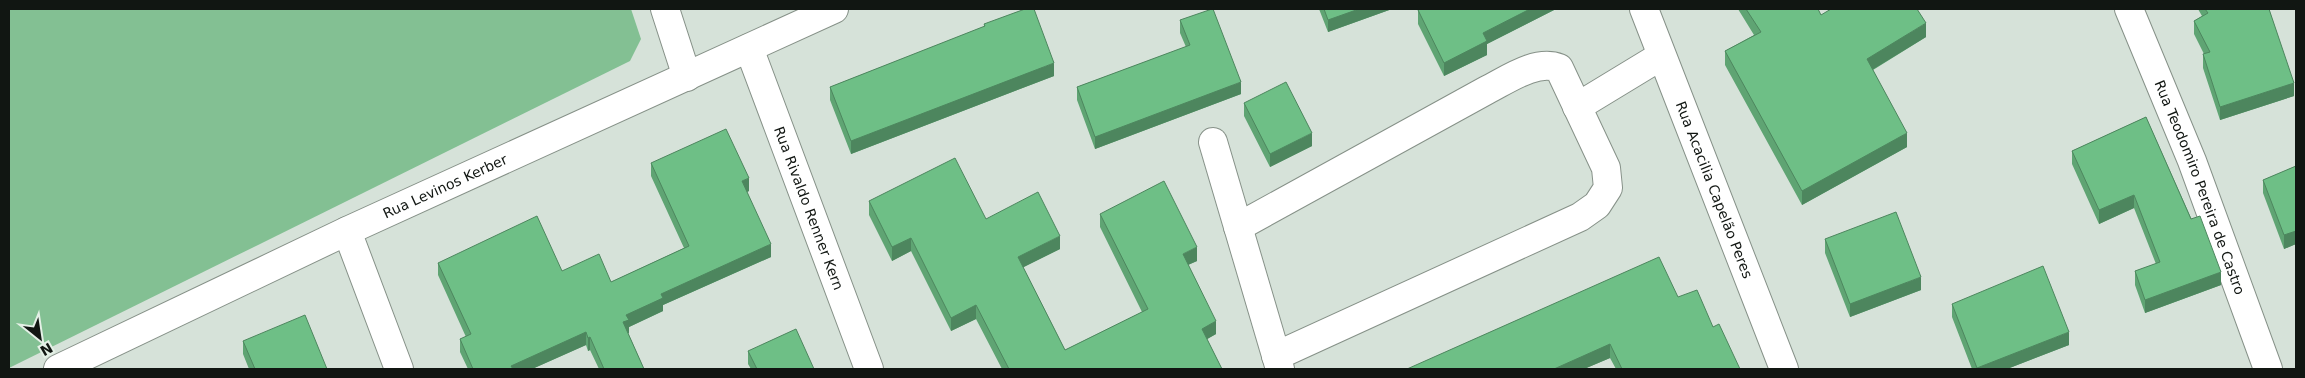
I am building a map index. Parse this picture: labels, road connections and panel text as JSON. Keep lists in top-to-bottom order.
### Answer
{
  "streets": {
    "street": [
      "Rua Levinos Kerber",
      "Rua Teodomiro Pereira de Castro",
      "Rua Acacilia Capelão Peres",
      "Rua Rivaldo Renner Kern"
    ]
  },
  "crossings": [
    ["Rua Levinos Kerber", "Rua Rivaldo Renner Kern"]
  ],
  "north": "bottom right"
}
